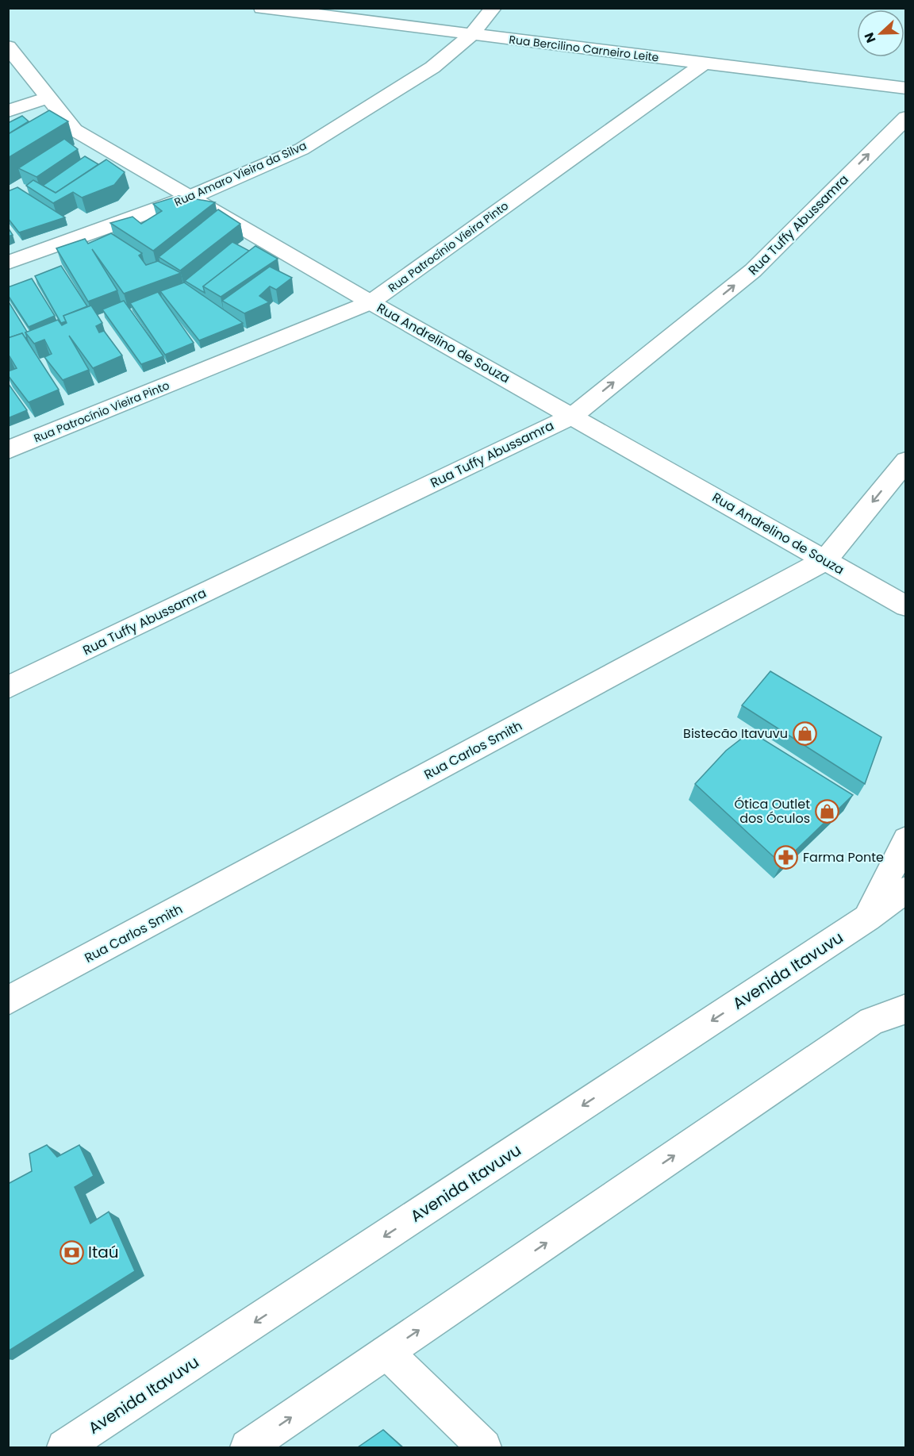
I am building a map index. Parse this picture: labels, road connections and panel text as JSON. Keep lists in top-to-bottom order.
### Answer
{
  "streets": {
    "street": [
      "Rua Bercilino Carneiro Leite",
      "Rua Amaro Vieira da Silva",
      "Rua Tuffy Abussamra",
      "Rua Patrocínio Vieira Pinto",
      "Rua Andrelino de Souza",
      "Rua Carlos Smith",
      "Avenida Itavuvu"
    ]
  },
  "crossings": [
    ["Rua Bercilino Carneiro Leite", "Rua Amaro Vieira da Silva"],
    ["Rua Bercilino Carneiro Leite", "Rua Patrocínio Vieira Pinto"],
    ["Rua Amaro Vieira da Silva", "Rua Andrelino de Souza"],
    ["Rua Tuffy Abussamra", "Rua Andrelino de Souza"],
    ["Rua Patrocínio Vieira Pinto", "Rua Andrelino de Souza"],
    ["Rua Andrelino de Souza", "Rua Carlos Smith"]
  ],
  "one_way": ["Rua Tuffy Abussamra"],
  "places": {
    "shop": ["Bistecão Itavuvu", "Ótica Outlet dos Óculos"],
    "pharmacy": ["Farma Ponte"],
    "bank": ["Itaú"]
  },
  "north": "left"
}
